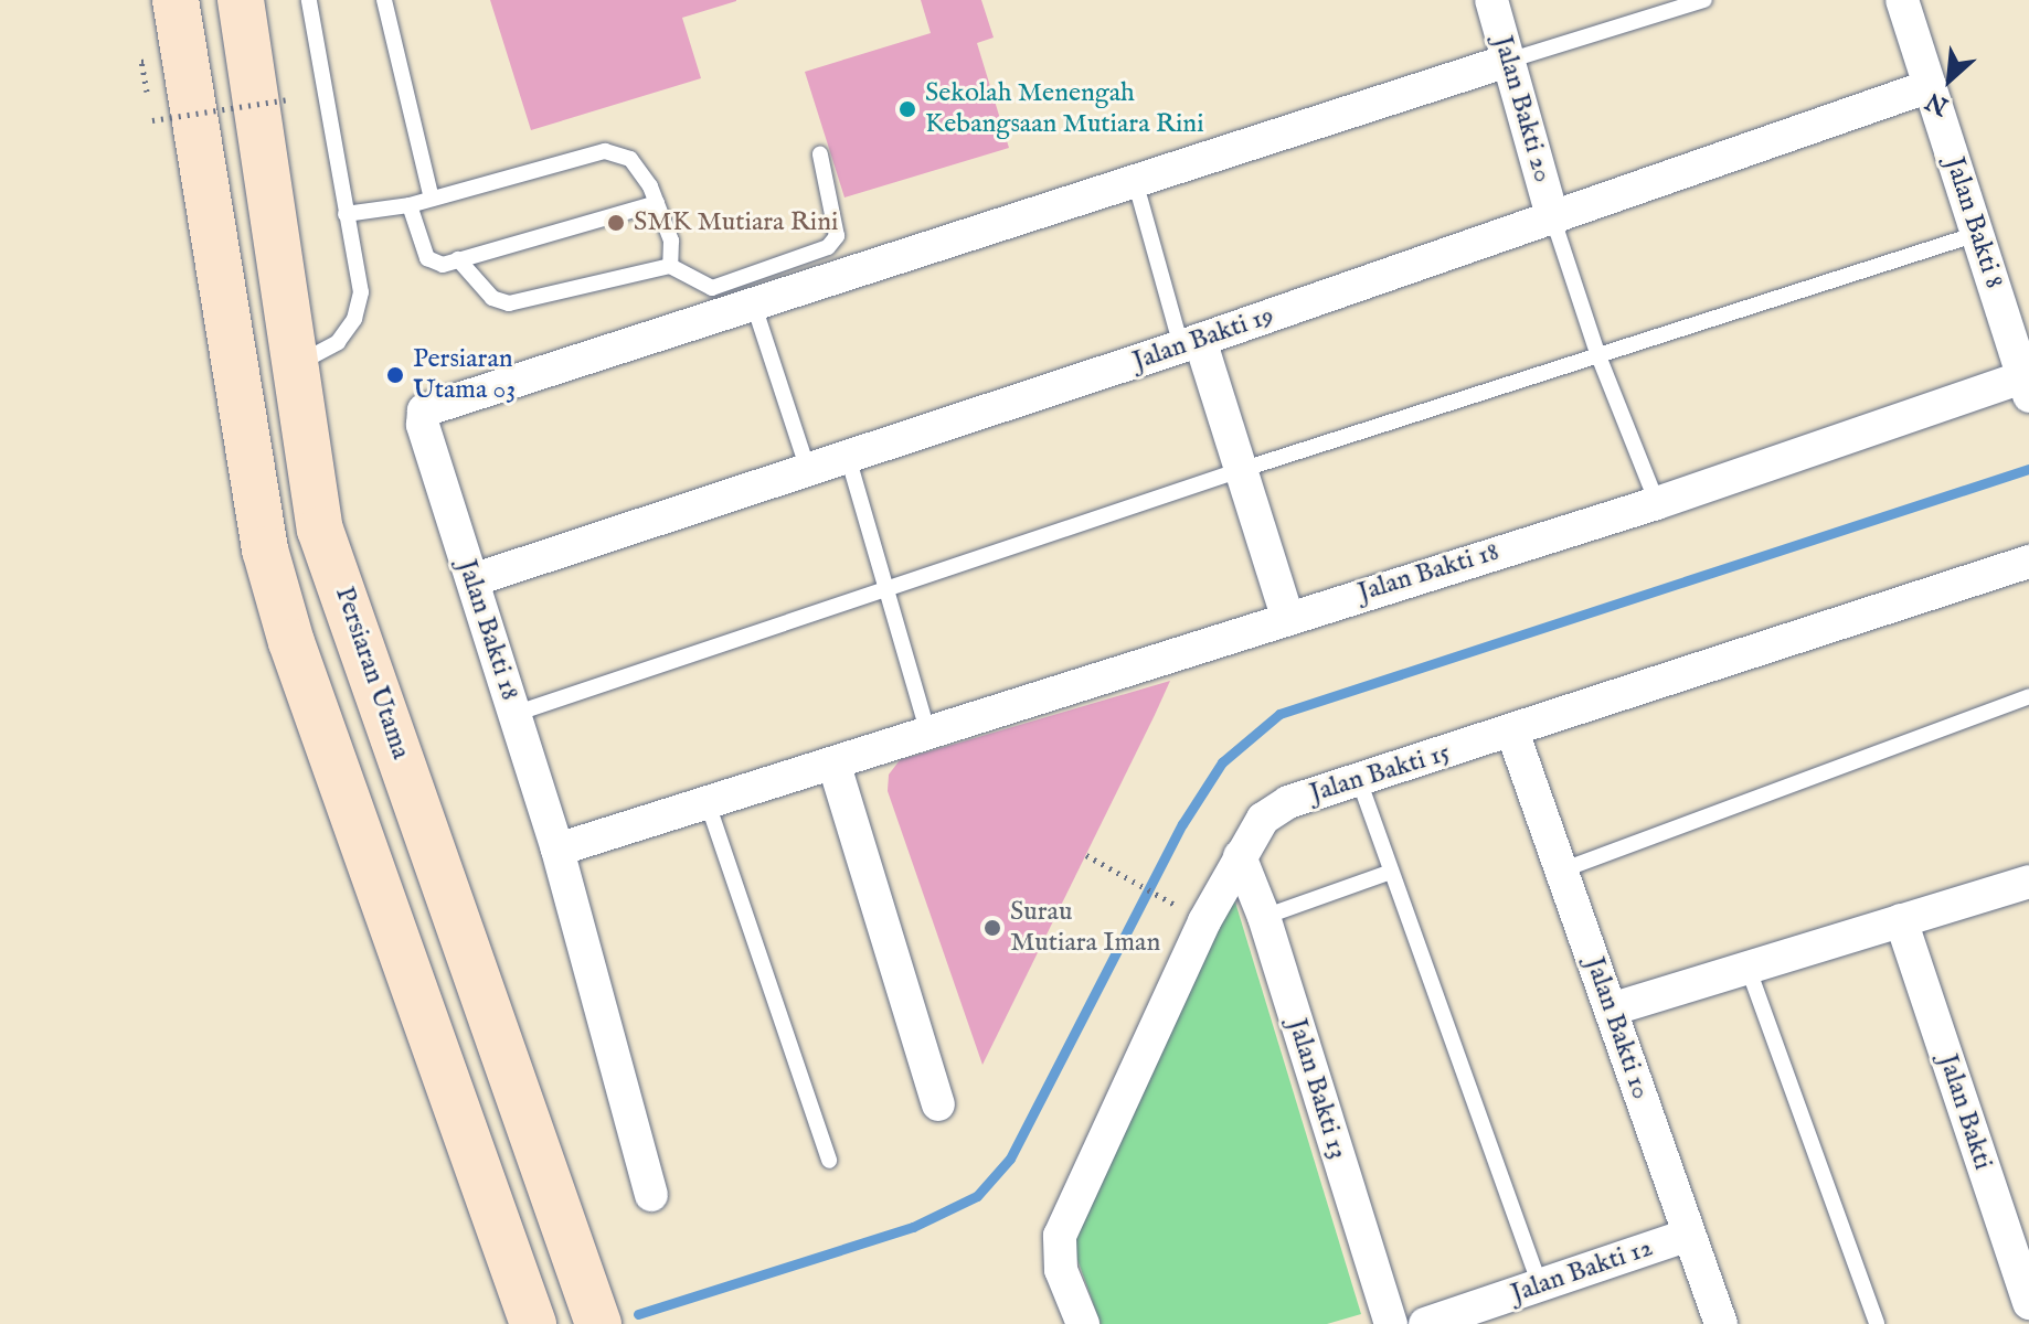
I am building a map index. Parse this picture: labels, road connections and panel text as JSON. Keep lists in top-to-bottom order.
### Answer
{
  "streets": {
    "street": [
      "Jalan Bakti 20",
      "Jalan Bakti 8",
      "Jalan Bakti 19",
      "Jalan Bakti 18",
      "Persiaran Utama",
      "Jalan Bakti 15",
      "Jalan Bakti 10",
      "Jalan Bakti 13",
      "Jalan Bakti",
      "Jalan Bakti 12"
    ]
  },
  "crossings": [
    ["Jalan Bakti 20", "Jalan Bakti 19"],
    ["Jalan Bakti 8", "Jalan Bakti 19"],
    ["Jalan Bakti 8", "Jalan Bakti 18"],
    ["Jalan Bakti 19", "Jalan Bakti 18"],
    ["Jalan Bakti 15", "Jalan Bakti 10"],
    ["Jalan Bakti 15", "Jalan Bakti 13"],
    ["Jalan Bakti 10", "Jalan Bakti 12"]
  ],
  "places": [
    "Sekolah Menengah Kebangsaan Mutiara Rini",
    "SMK Mutiara Rini",
    "Persiaran Utama 03",
    "Surau Mutiara Iman"
  ],
  "north": "bottom left"
}
